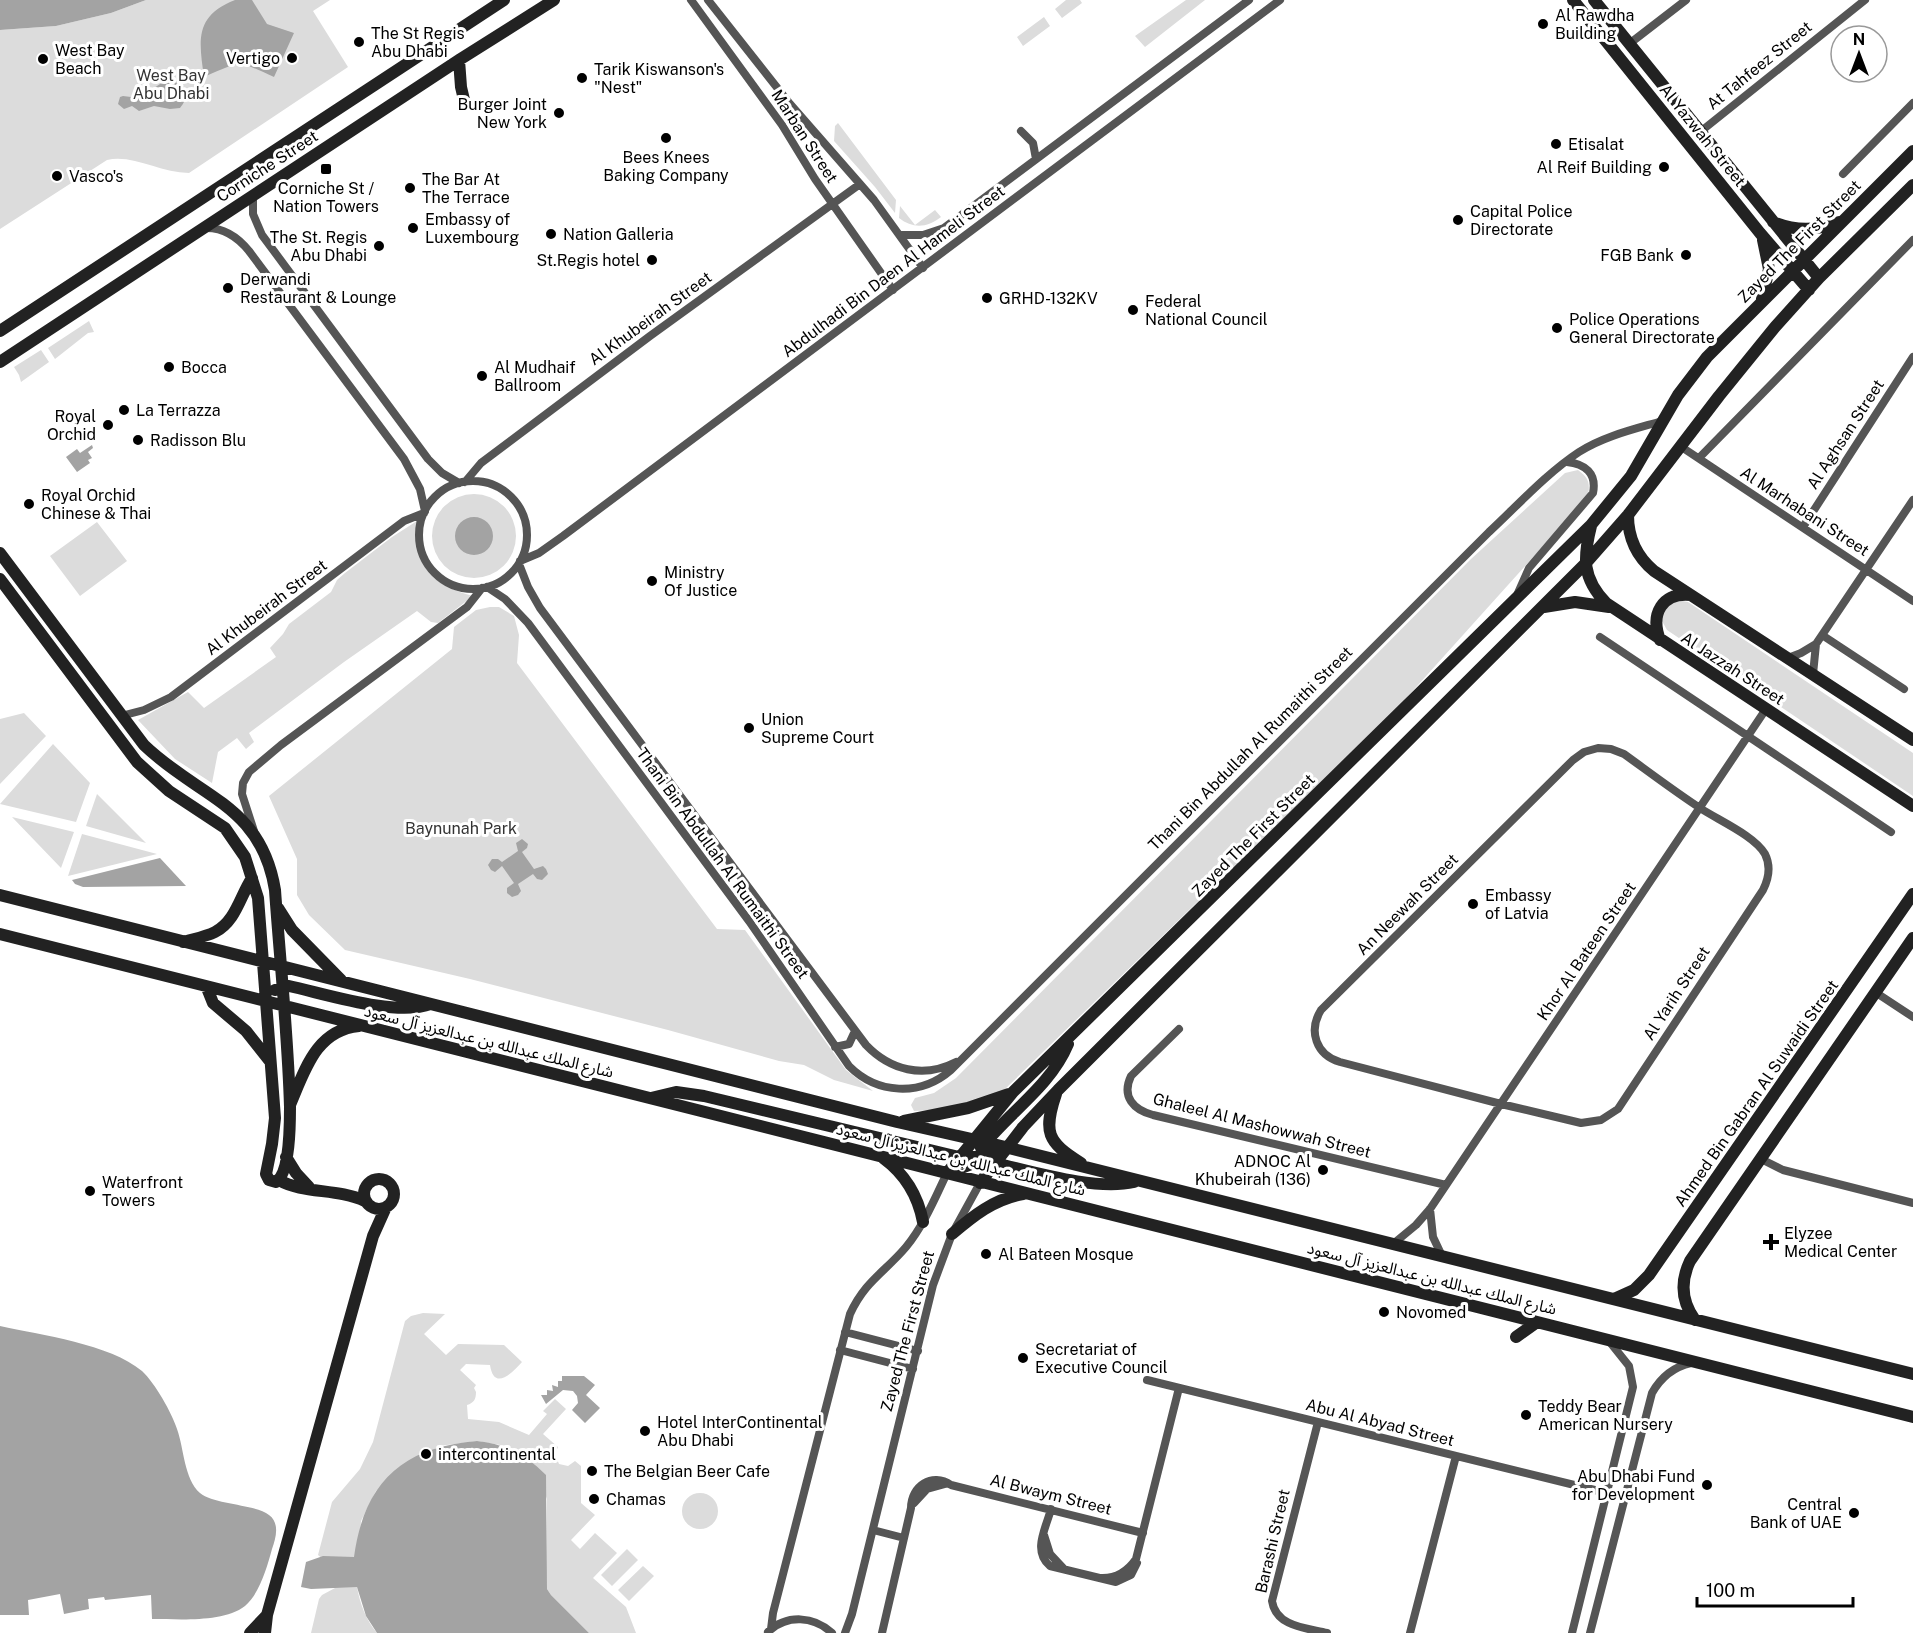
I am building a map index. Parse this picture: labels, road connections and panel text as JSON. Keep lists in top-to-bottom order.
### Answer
{
  "streets": {
    "main road": [
      "Al Yazwah Street",
      "Corniche Street",
      "Zayed The First Street",
      "Al Jazzah Street",
      "شارع الملك عبدالله بن عبدالعزيز آل سعود",
      "Ahmed Bin Gabran Al Suwaidi Street"
    ],
    "street": [
      "At Tahfeez Street",
      "Marban Street",
      "Abdulhadi Bin Daen Al Hameli Street",
      "Al Khubeirah Street",
      "Al Aghsan Street",
      "Al Marhabani Street",
      "Thani Bin Abdullah Al Rumaithi Street",
      "An Neewah Street",
      "Khor Al Bateen Street",
      "Al Yarih Street",
      "Ghaleel Al Mashowwah Street",
      "Abu Al Abyad Street",
      "Al Bwaym Street",
      "Barashi Street"
    ]
  },
  "crossings": [
    ["At Tahfeez Street", "Al Yazwah Street"],
    ["Al Yazwah Street", "Zayed The First Street"],
    ["Marban Street", "Abdulhadi Bin Daen Al Hameli Street"],
    ["Marban Street", "Al Khubeirah Street"],
    ["Zayed The First Street", "Al Marhabani Street"],
    ["Zayed The First Street", "Al Jazzah Street"],
    ["Zayed The First Street", "Thani Bin Abdullah Al Rumaithi Street"],
    ["Zayed The First Street", "شارع الملك عبدالله بن عبدالعزيز آل سعود"],
    ["Abdulhadi Bin Daen Al Hameli Street", "Al Khubeirah Street"],
    ["Abdulhadi Bin Daen Al Hameli Street", "Thani Bin Abdullah Al Rumaithi Street"],
    ["Al Khubeirah Street", "Thani Bin Abdullah Al Rumaithi Street"],
    ["Al Aghsan Street", "Al Marhabani Street"],
    ["Al Jazzah Street", "Khor Al Bateen Street"],
    ["An Neewah Street", "Khor Al Bateen Street"],
    ["An Neewah Street", "Al Yarih Street"],
    ["Khor Al Bateen Street", "Al Yarih Street"],
    ["Khor Al Bateen Street", "شارع الملك عبدالله بن عبدالعزيز آل سعود"],
    ["Khor Al Bateen Street", "Ghaleel Al Mashowwah Street"],
    ["شارع الملك عبدالله بن عبدالعزيز آل سعود", "Ahmed Bin Gabran Al Suwaidi Street"],
    ["Abu Al Abyad Street", "Barashi Street"]
  ],
  "parks": ["West Bay Abu Dhabi", "Baynunah Park"],
  "places": {
    "other": [
      "Al Rawdha Building",
      "The St Regis Abu Dhabi",
      "Vertigo",
      "West Bay Beach",
      "Tarik Kiswanson's \"Nest\"",
      "Burger Joint New York",
      "Bees Knees Baking Company",
      "Etisalat",
      "Al Reif Building",
      "Vasco's",
      "The Bar At The Terrace",
      "Capital Police Directorate",
      "Embassy of Luxembourg",
      "Nation Galleria",
      "The St. Regis Abu Dhabi",
      "FGB Bank",
      "St.Regis hotel",
      "Derwandi Restaurant & Lounge",
      "GRHD-132KV",
      "Federal National Council",
      "Police Operations General Directorate",
      "Bocca",
      "Al Mudhaif Ballroom",
      "La Terrazza",
      "Royal Orchid",
      "Radisson Blu",
      "Royal Orchid Chinese & Thai",
      "Ministry Of Justice",
      "Union Supreme Court",
      "Embassy of Latvia",
      "ADNOC Al Khubeirah (136)",
      "Waterfront Towers",
      "Al Bateen Mosque",
      "Novomed",
      "Secretariat of Executive Council",
      "Teddy Bear American Nursery",
      "Hotel InterContinental Abu Dhabi",
      "intercontinental",
      "The Belgian Beer Cafe",
      "Abu Dhabi Fund for Development",
      "Chamas",
      "Central Bank of UAE"
    ],
    "transit": ["Corniche St / Nation Towers"],
    "health": ["Elyzee Medical Center"]
  },
  "scale_bar": "100 m",
  "north": "top"
}
